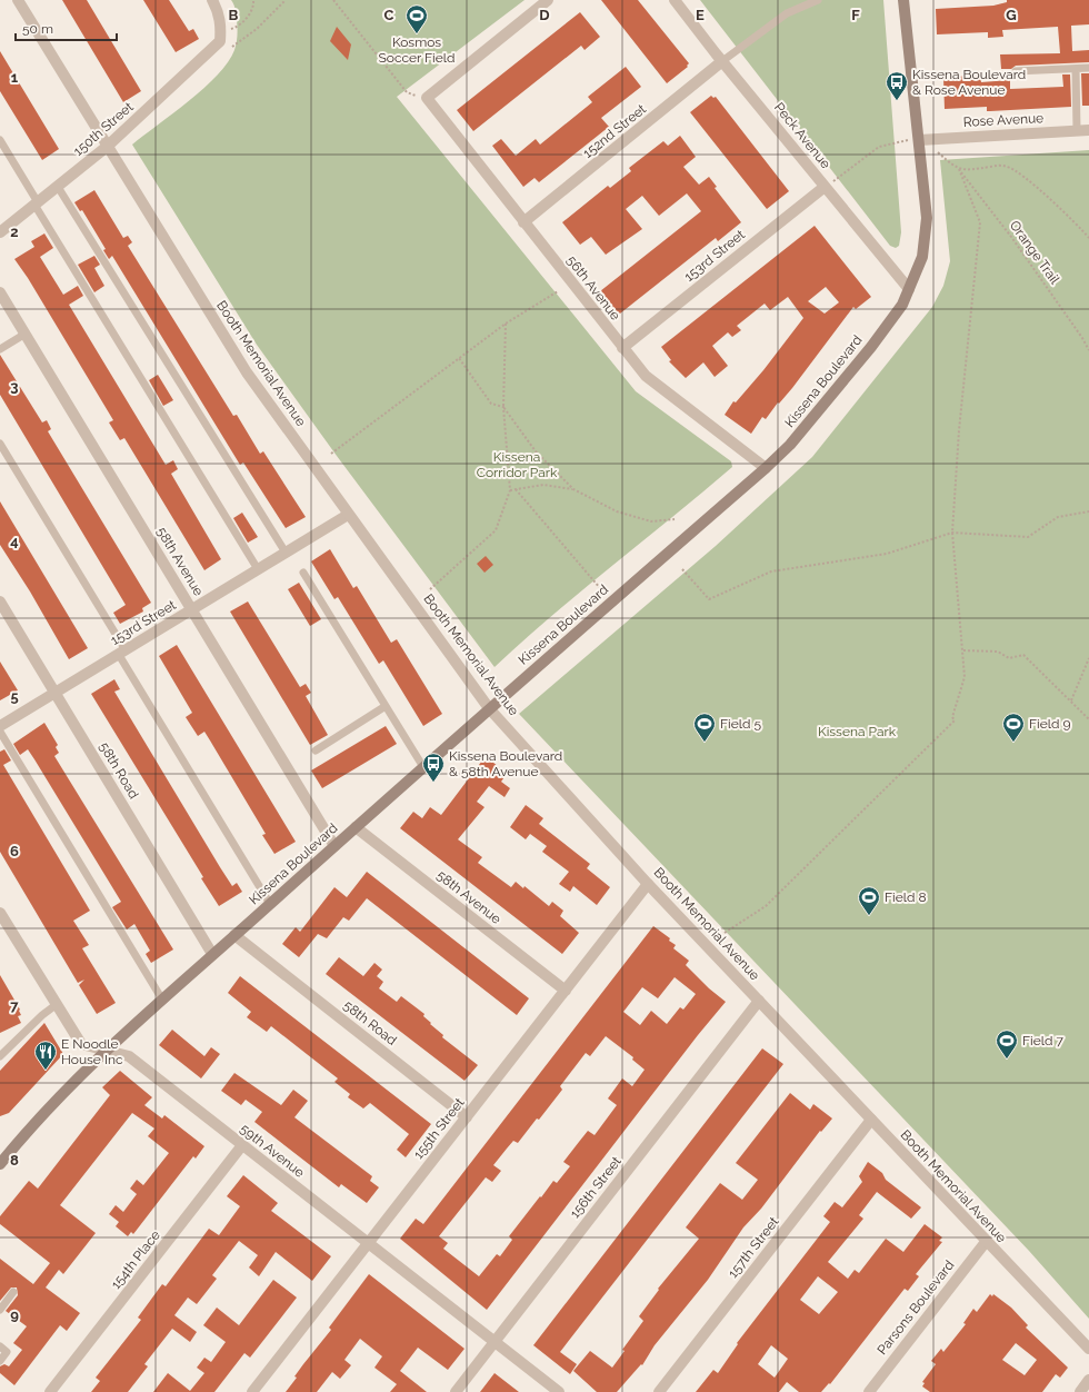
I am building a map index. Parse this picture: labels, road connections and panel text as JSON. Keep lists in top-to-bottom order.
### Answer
{
  "streets": {
    "main road": ["Kissena Boulevard"],
    "street": [
      "Rose Avenue",
      "150th Street",
      "152nd Street",
      "Peck Avenue",
      "153rd Street",
      "56th Avenue",
      "Booth Memorial Avenue",
      "58th Avenue",
      "58th Road",
      "155th Street",
      "59th Avenue",
      "156th Street",
      "157th Street",
      "154th Place",
      "Parsons Boulevard"
    ],
    "path": ["Orange Trail"]
  },
  "crossings": [
    ["Rose Avenue", "Kissena Boulevard"],
    ["150th Street", "Booth Memorial Avenue"],
    ["152nd Street", "Peck Avenue"],
    ["152nd Street", "56th Avenue"],
    ["Peck Avenue", "153rd Street"],
    ["Peck Avenue", "Kissena Boulevard"],
    ["153rd Street", "56th Avenue"],
    ["153rd Street", "Booth Memorial Avenue"],
    ["153rd Street", "58th Avenue"],
    ["153rd Street", "58th Road"],
    ["56th Avenue", "Kissena Boulevard"],
    ["Booth Memorial Avenue", "Kissena Boulevard"],
    ["Booth Memorial Avenue", "155th Street"],
    ["Booth Memorial Avenue", "156th Street"],
    ["Booth Memorial Avenue", "157th Street"],
    ["Booth Memorial Avenue", "Parsons Boulevard"],
    ["Kissena Boulevard", "58th Avenue"],
    ["Kissena Boulevard", "58th Road"],
    ["Kissena Boulevard", "59th Avenue"],
    ["58th Avenue", "155th Street"],
    ["58th Road", "155th Street"],
    ["155th Street", "59th Avenue"],
    ["59th Avenue", "156th Street"],
    ["59th Avenue", "154th Place"]
  ],
  "parks": ["Kissena Corridor Park", "Kissena Park"],
  "places": {
    "sports": [
      "Kosmos Soccer Field",
      "Field 5",
      "Field 9",
      "Field 8",
      "Field 7"
    ],
    "bus stop": ["Kissena Boulevard & Rose Avenue", "Kissena Boulevard & 58th Avenue"],
    "restaurant": ["E Noodle House Inc"]
  },
  "scale_bar": "50 m",
  "grid": {
    "columns": [
      "B",
      "C",
      "D",
      "E",
      "F",
      "G"
    ],
    "rows": [
      "1",
      "2",
      "3",
      "4",
      "5",
      "6",
      "7",
      "8",
      "9"
    ]
  }
}
